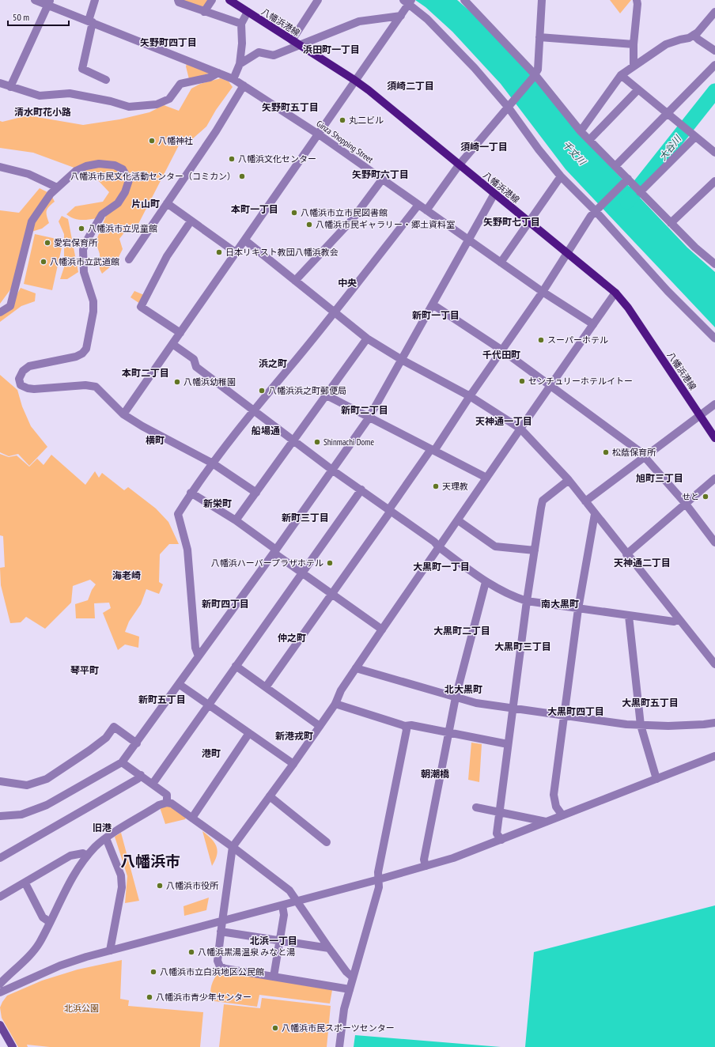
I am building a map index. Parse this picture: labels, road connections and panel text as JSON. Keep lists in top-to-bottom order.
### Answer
{
  "streets": {
    "main road": ["八幡浜港線"],
    "street": ["Ginza Shopping Street"]
  },
  "districts": [
    "矢野町四丁目",
    "浜田町一丁目",
    "須崎二丁目",
    "矢野町五丁目",
    "清水町花小路",
    "須崎一丁目",
    "矢野町六丁目",
    "片山町",
    "本町一丁目",
    "矢野町七丁目",
    "中央",
    "新町一丁目",
    "千代田町",
    "浜之町",
    "本町二丁目",
    "新町二丁目",
    "天神通一丁目",
    "船場通",
    "横町",
    "旭町三丁目",
    "新栄町",
    "新町三丁目",
    "天神通二丁目",
    "大黒町一丁目",
    "海老崎",
    "新町四丁目",
    "南大黒町",
    "大黒町二丁目",
    "仲之町",
    "大黒町三丁目",
    "琴平町",
    "北大黒町",
    "新町五丁目",
    "大黒町五丁目",
    "大黒町四丁目",
    "新港戎町",
    "港町",
    "朝潮橋",
    "旧港",
    "八幡浜市",
    "北浜一丁目"
  ],
  "water": ["大谷川", "千丈川"],
  "parks": ["北浜公園"],
  "places": [
    "丸二ビル",
    "八幡神社",
    "八幡浜文化センター",
    "八幡浜市民文化活動センター（コミカン）",
    "八幡浜市立市民図書館",
    "八幡浜市民ギャラリー・郷土資料室",
    "八幡浜市立児童館",
    "愛宕保育所",
    "日本リキスト教団八幡浜教会",
    "八幡浜市立武道館",
    "スーパーホテル",
    "センチュリーホテルイトー",
    "八幡浜幼稚園",
    "八幡浜浜之町郵便局",
    "Shinmachi Dome",
    "松蔭保育所",
    "天理教",
    "せと",
    "八幡浜ハーバープラザホテル",
    "八幡浜市役所",
    "八幡浜黒湯温泉 みなと湯",
    "八幡浜市立白浜地区公民館",
    "八幡浜市青少年センター",
    "八幡浜市民スポーツセンター"
  ],
  "scale_bar": "50 m"
}
